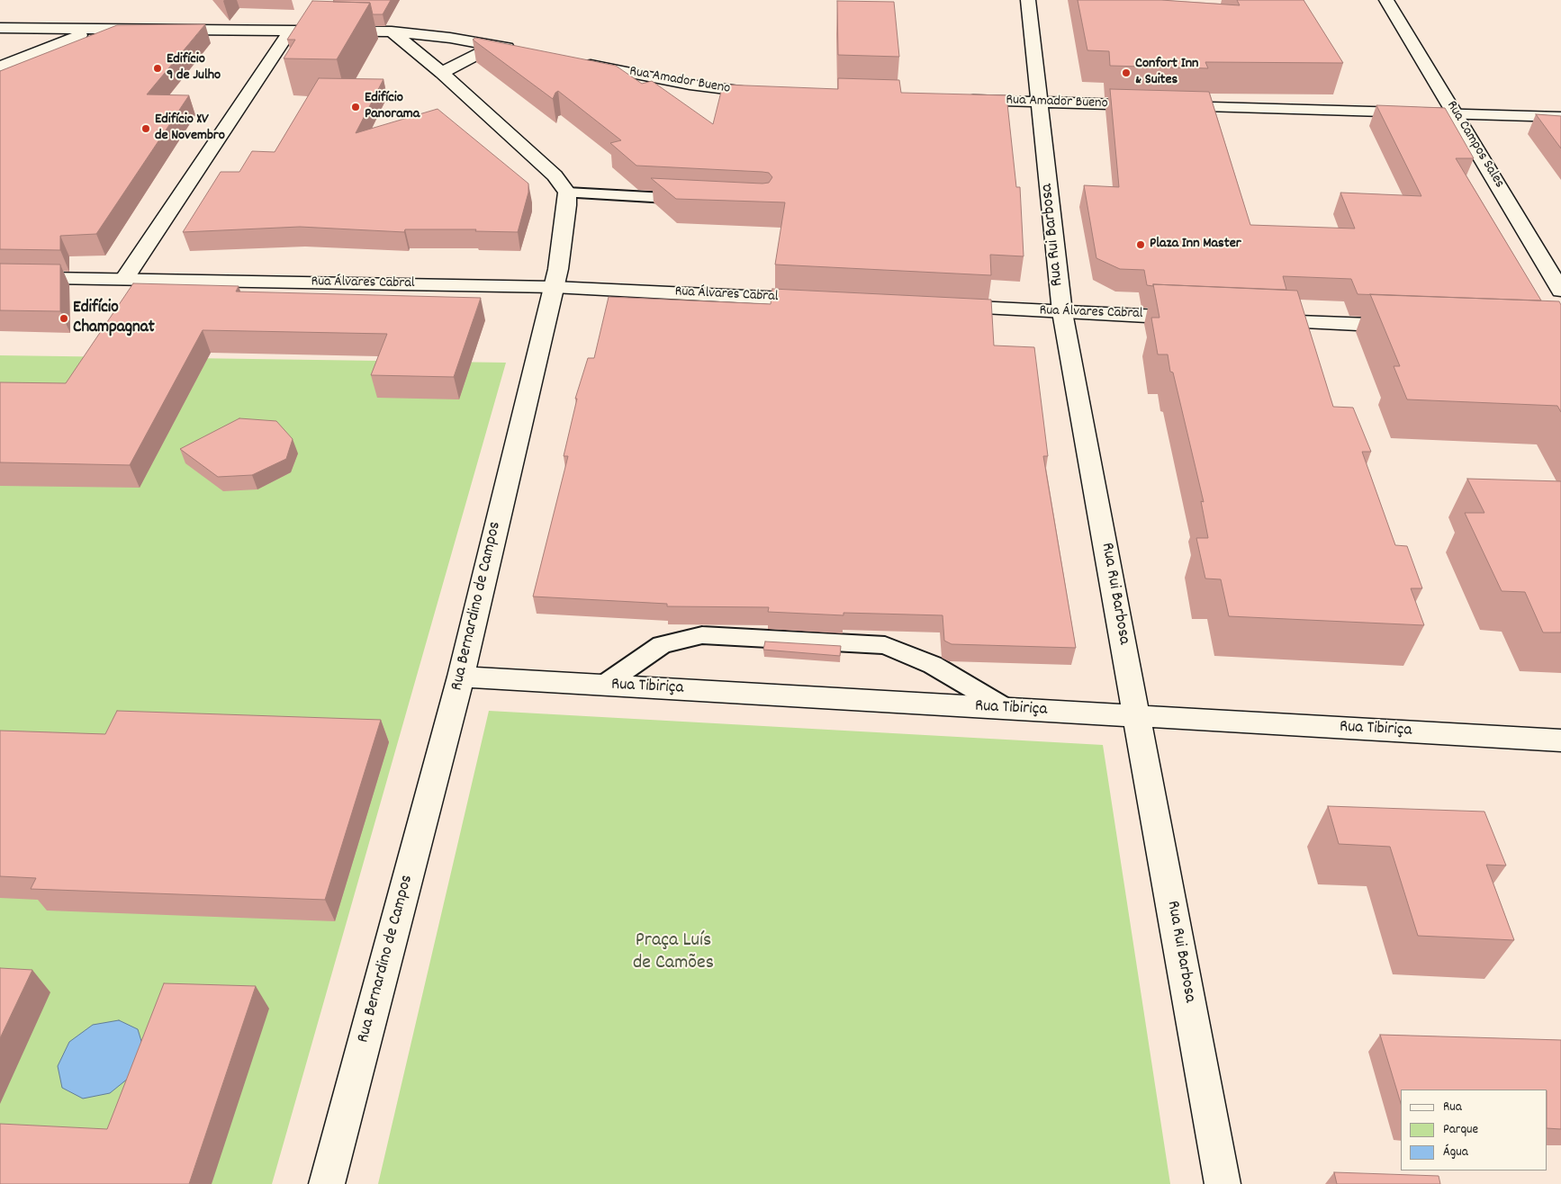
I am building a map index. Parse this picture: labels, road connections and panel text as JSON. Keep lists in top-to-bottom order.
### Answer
{
  "streets": {
    "street": [
      "Rua Amador Bueno",
      "Rua Campos Sales",
      "Rua Rui Barbosa",
      "Rua Álvares Cabral",
      "Rua Bernardino de Campos",
      "Rua Tibiriça"
    ]
  },
  "crossings": [
    ["Rua Amador Bueno", "Rua Campos Sales"],
    ["Rua Amador Bueno", "Rua Rui Barbosa"],
    ["Rua Rui Barbosa", "Rua Álvares Cabral"],
    ["Rua Rui Barbosa", "Rua Tibiriça"],
    ["Rua Álvares Cabral", "Rua Bernardino de Campos"],
    ["Rua Bernardino de Campos", "Rua Tibiriça"]
  ],
  "parks": ["Praça Luís de Camões"],
  "places": [
    "Edifício 9 de Julho",
    "Confort Inn & Suites",
    "Edifício Panorama",
    "Edifício XV de Novembro",
    "Plaza Inn Master",
    "Edifício Champagnat"
  ],
  "legend": ["Rua", "Parque", "Água"]
}
